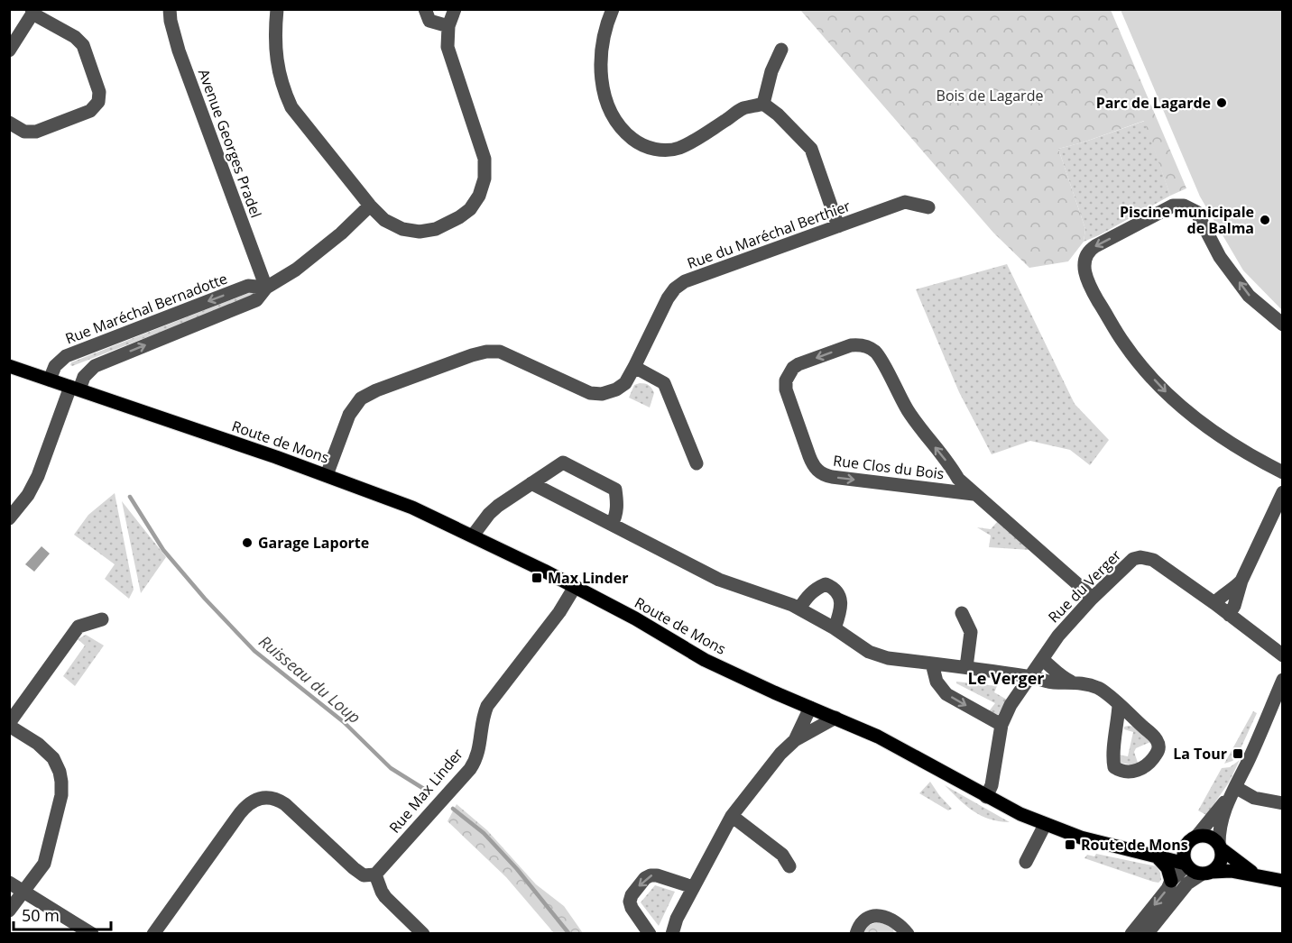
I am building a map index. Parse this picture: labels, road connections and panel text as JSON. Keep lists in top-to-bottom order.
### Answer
{
  "streets": {
    "main road": ["Route de Mons"],
    "street": [
      "Avenue Georges Pradel",
      "Rue du Maréchal Berthier",
      "Rue Maréchal Bernadotte",
      "Rue Clos du Bois",
      "Rue du Verger",
      "Rue Max Linder"
    ]
  },
  "crossings": [
    ["Avenue Georges Pradel", "Rue Maréchal Bernadotte"],
    ["Rue du Maréchal Berthier", "Route de Mons"],
    ["Rue Maréchal Bernadotte", "Route de Mons"],
    ["Route de Mons", "Rue du Verger"],
    ["Route de Mons", "Rue Max Linder"],
    ["Rue Clos du Bois", "Rue du Verger"]
  ],
  "districts": ["Le Verger"],
  "water": ["Ruisseau du Loup"],
  "parks": ["Bois de Lagarde"],
  "places": {
    "other": ["Parc de Lagarde", "Piscine municipale de Balma", "Garage Laporte"],
    "transit": ["Max Linder", "La Tour", "Route de Mons"]
  },
  "scale_bar": "50 m"
}
